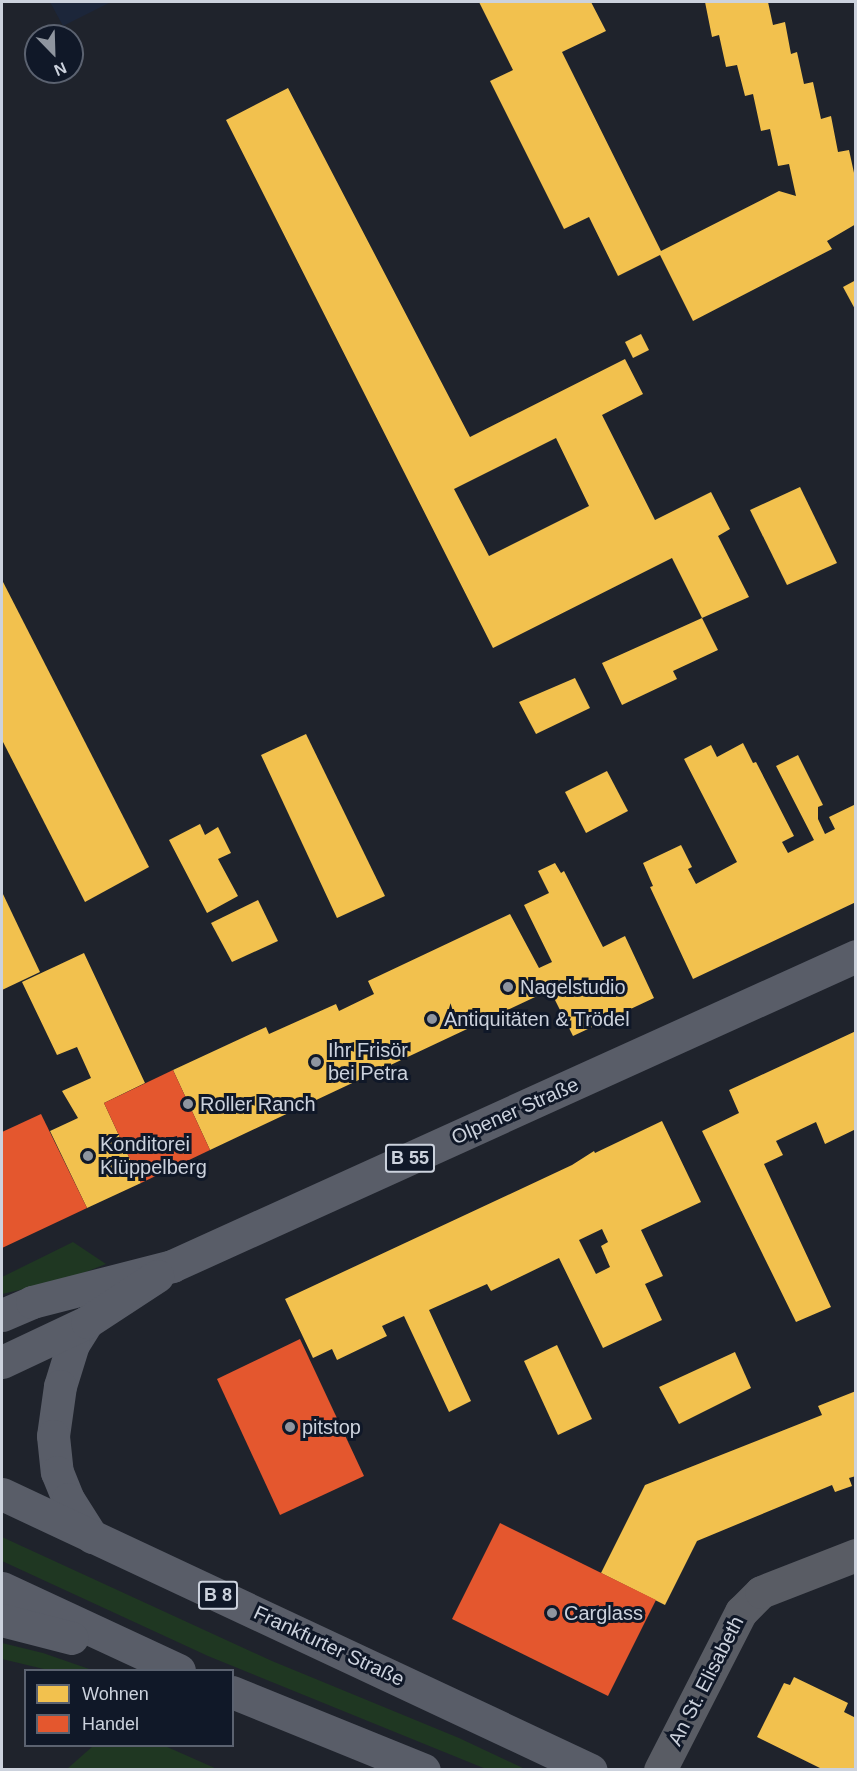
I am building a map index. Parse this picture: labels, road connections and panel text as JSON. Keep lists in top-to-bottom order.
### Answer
{
  "streets": {
    "main road": [
      "Olpener Straße",
      "B 55",
      "B 8",
      "Frankfurter Straße"
    ],
    "street": ["An St. Elisabeth"]
  },
  "crossings": [
    ["Olpener Straße", "B 55"]
  ],
  "places": [
    "Nagelstudio",
    "Antiquitäten & Trödel",
    "Ihr Frisör bei Petra",
    "Roller Ranch",
    "Konditorei Klüppelberg",
    "pitstop",
    "Carglass"
  ],
  "legend": ["Wohnen", "Handel"],
  "north": "bottom right"
}
